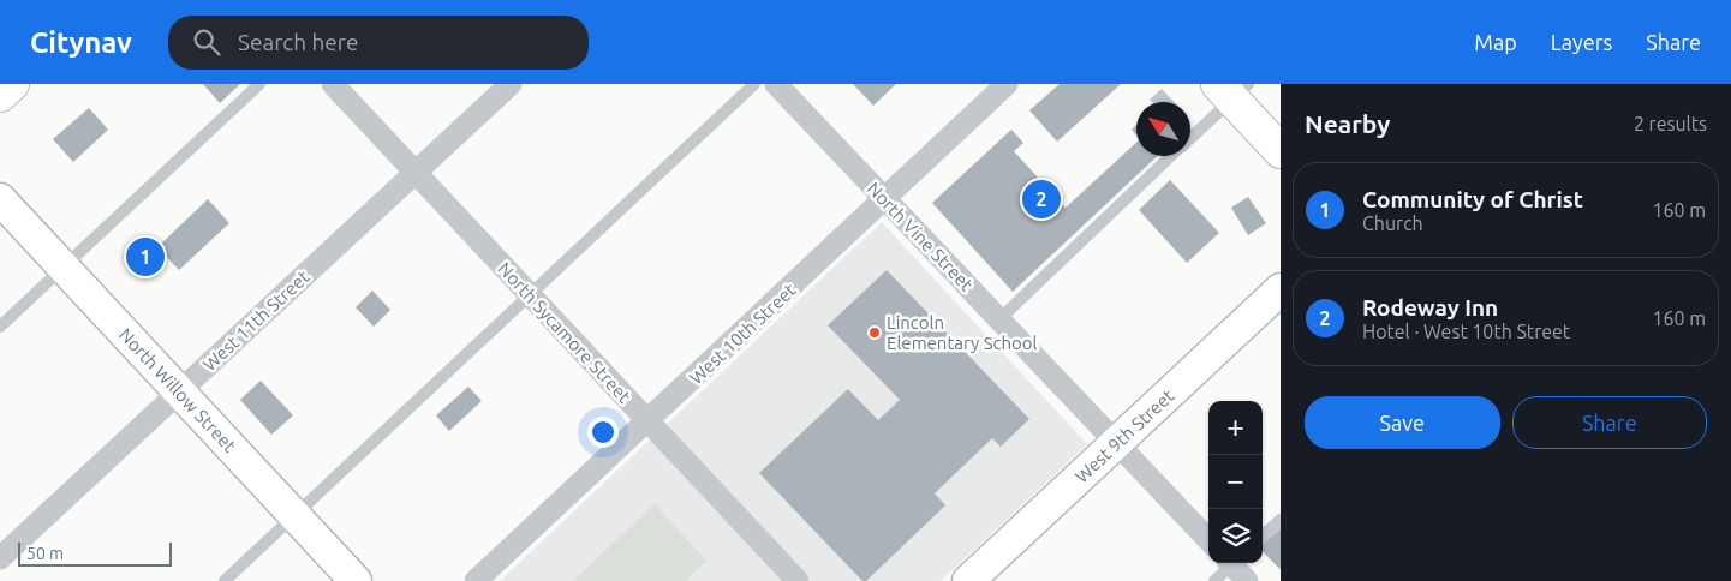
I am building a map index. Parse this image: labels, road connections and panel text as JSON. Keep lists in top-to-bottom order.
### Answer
{
  "streets": {
    "main road": ["North Willow Street", "West 9th Street"],
    "street": [
      "North Vine Street",
      "West 11th Street",
      "North Sycamore Street",
      "West 10th Street"
    ]
  },
  "crossings": [
    ["North Vine Street", "West 10th Street"],
    ["North Vine Street", "West 9th Street"],
    ["West 11th Street", "North Sycamore Street"],
    ["West 11th Street", "North Willow Street"],
    ["North Sycamore Street", "West 10th Street"]
  ],
  "places": ["Lincoln Elementary School"],
  "scale_bar": "50 m",
  "north": "top left",
  "page": {
    "header": "Citynav",
    "search": "Search here",
    "nav": ["Map", "Layers", "Share"],
    "heading": ["Nearby", "2 results"],
    "list": [
      {
        "mark": "1",
        "name": "Community of Christ",
        "note": "Church",
        "value": "160 m"
      },
      {
        "mark": "2",
        "name": "Rodeway Inn",
        "note": "Hotel · West 10th Street",
        "value": "160 m"
      }
    ],
    "pins": ["2", "1"],
    "buttons": ["Save", "Share"],
    "map_buttons": ["+", "−"],
    "scale": "50 m"
  }
}
